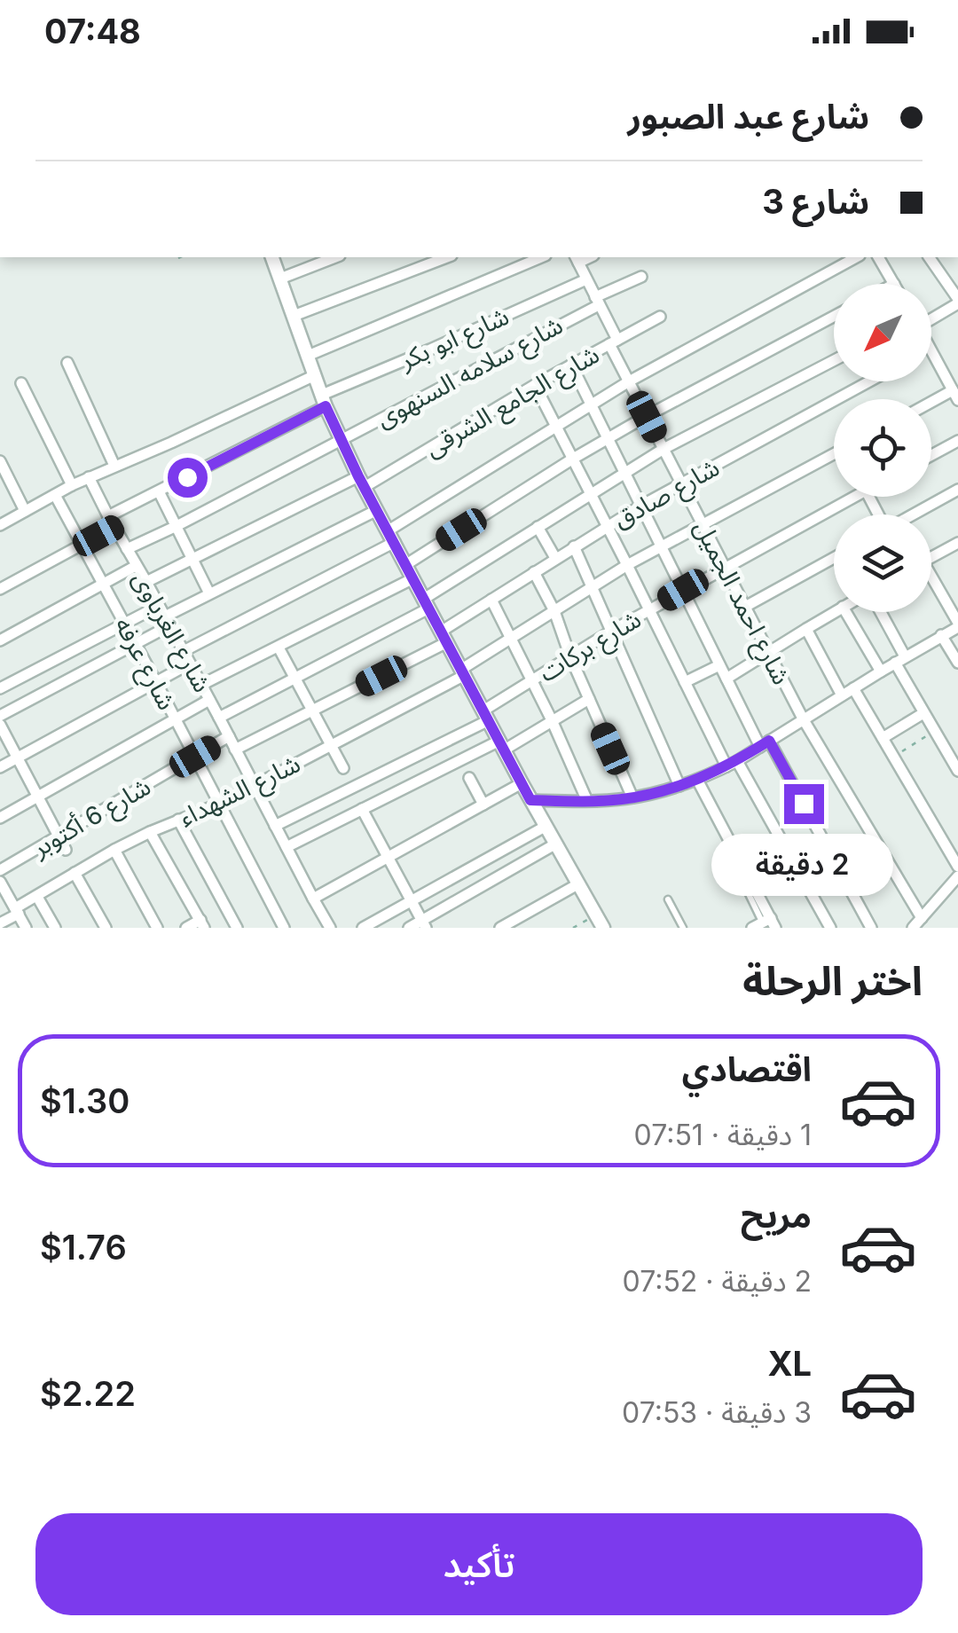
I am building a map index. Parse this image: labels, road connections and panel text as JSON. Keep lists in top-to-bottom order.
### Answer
{
  "streets": {
    "street": [
      "شارع ابو بكر",
      "شارع سلامه السنهوى",
      "شارع الجامع الشرقى",
      "شارع صادق",
      "شارع احمد الجميل",
      "شارع الغرباوى",
      "شارع بركات",
      "شارع عرفه",
      "شارع الشهداء",
      "شارع 6 أكتوبر"
    ]
  },
  "crossings": [
    ["شارع ابو بكر", "شارع احمد الجميل"],
    ["شارع ابو بكر", "شارع الغرباوى"],
    ["شارع ابو بكر", "شارع عرفه"],
    ["شارع سلامه السنهوى", "شارع احمد الجميل"],
    ["شارع سلامه السنهوى", "شارع الغرباوى"],
    ["شارع الجامع الشرقى", "شارع احمد الجميل"],
    ["شارع الجامع الشرقى", "شارع الغرباوى"],
    ["شارع صادق", "شارع احمد الجميل"],
    ["شارع صادق", "شارع الغرباوى"],
    ["شارع احمد الجميل", "شارع بركات"],
    ["شارع احمد الجميل", "شارع الشهداء"],
    ["شارع الغرباوى", "شارع بركات"],
    ["شارع الغرباوى", "شارع الشهداء"],
    ["شارع الغرباوى", "شارع 6 أكتوبر"],
    ["شارع عرفه", "شارع الشهداء"],
    ["شارع عرفه", "شارع 6 أكتوبر"]
  ],
  "north": "bottom left",
  "page": {
    "status": "07:48",
    "banner": ["شارع عبد الصبور", "شارع 3"],
    "bubble": "2 دقيقة",
    "heading": "اختر الرحلة",
    "list": [
      {
        "name": "اقتصادي",
        "note": "1 دقيقة · 07:51",
        "value": "$1.30"
      },
      {
        "name": "مريح",
        "note": "2 دقيقة · 07:52",
        "value": "$1.76"
      },
      {
        "name": "XL",
        "note": "3 دقيقة · 07:53",
        "value": "$2.22"
      }
    ],
    "buttons": "تأكيد"
  }
}
